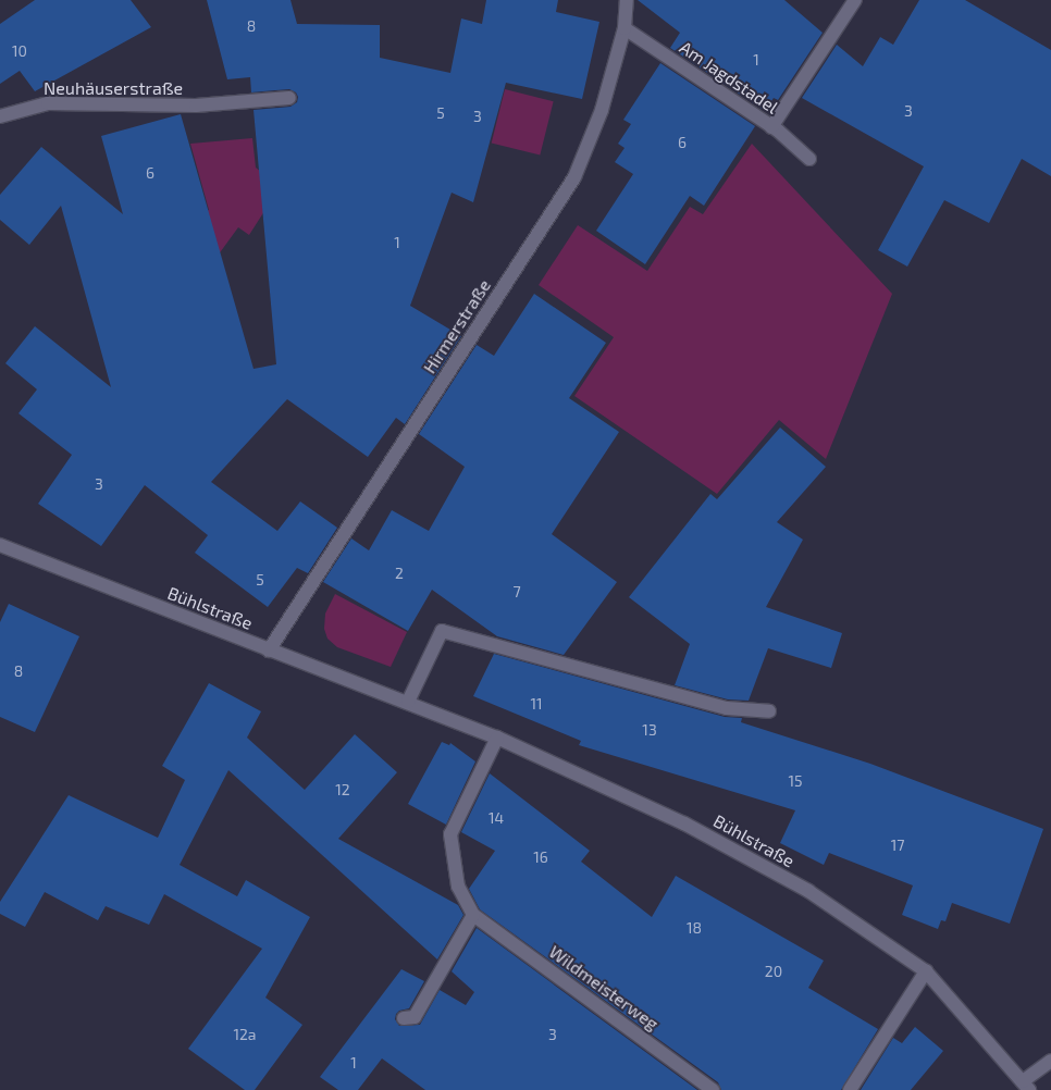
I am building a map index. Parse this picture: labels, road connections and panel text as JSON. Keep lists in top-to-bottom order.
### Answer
{
  "streets": {
    "street": [
      "Am Jagdstadel",
      "Neuhäuserstraße",
      "Hirmerstraße",
      "Bühlstraße",
      "Wildmeisterweg"
    ]
  },
  "crossings": [
    ["Am Jagdstadel", "Hirmerstraße"],
    ["Hirmerstraße", "Bühlstraße"],
    ["Bühlstraße", "Wildmeisterweg"]
  ],
  "house_numbers": [
    "8",
    "10",
    "1",
    "3",
    "5",
    "3",
    "6",
    "6",
    "1",
    "3",
    "2",
    "5",
    "7",
    "8",
    "11",
    "13",
    "15",
    "12",
    "14",
    "17",
    "16",
    "18",
    "20",
    "12a",
    "3",
    "1"
  ]
}
